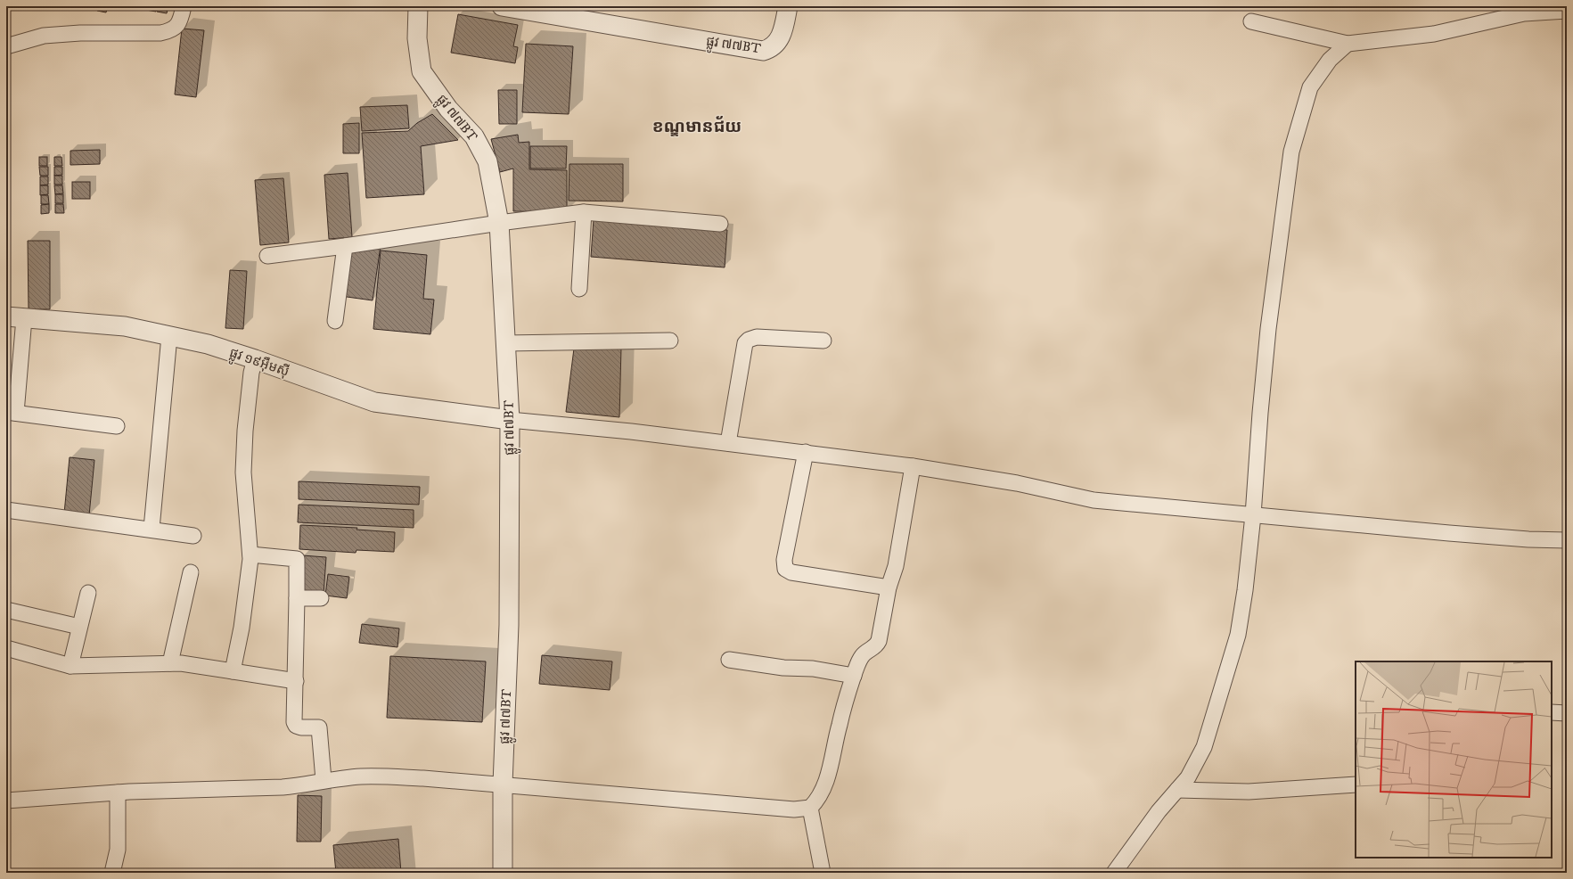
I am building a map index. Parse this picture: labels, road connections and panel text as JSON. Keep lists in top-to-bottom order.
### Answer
{
  "streets": {
    "street": ["ផ្លូវ ៧៧BT", "ផ្លូវ ១៩អ៊ឹមស៊ី"]
  },
  "crossings": [
    ["ផ្លូវ ៧៧BT", "ផ្លូវ ១៩អ៊ឹមស៊ី"]
  ],
  "districts": ["ខណ្ឌមានជ័យ"]
}
